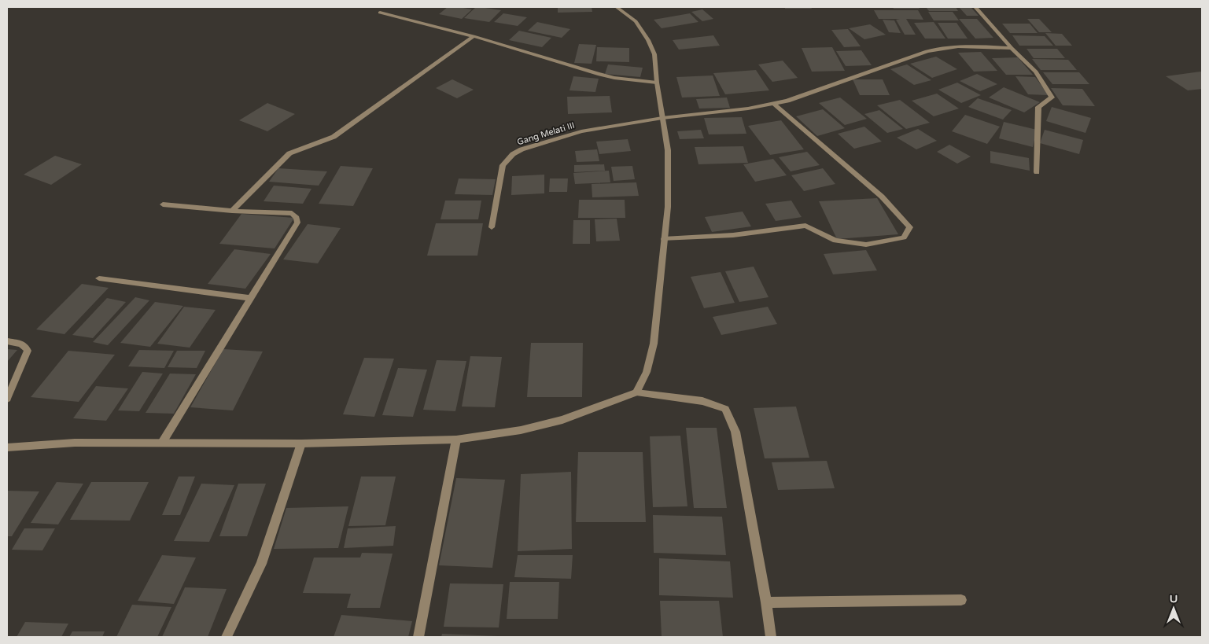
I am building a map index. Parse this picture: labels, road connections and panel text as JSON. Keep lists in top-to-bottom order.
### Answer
{
  "streets": {
    "street": ["Gang Melati III"]
  },
  "north": "top"
}
